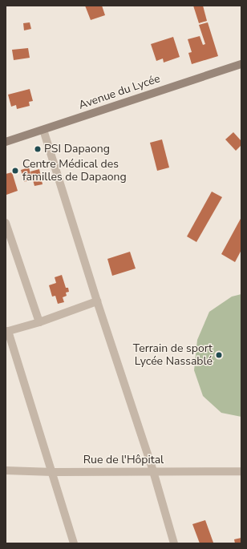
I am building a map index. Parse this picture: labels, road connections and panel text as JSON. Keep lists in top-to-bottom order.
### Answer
{
  "streets": {
    "main road": ["Avenue du Lycée"],
    "street": ["Rue de l'Hôpital"]
  },
  "places": ["PSI Dapaong", "Centre Médical des familles de Dapaong", "Terrain de sport Lycée Nassablé"]
}
